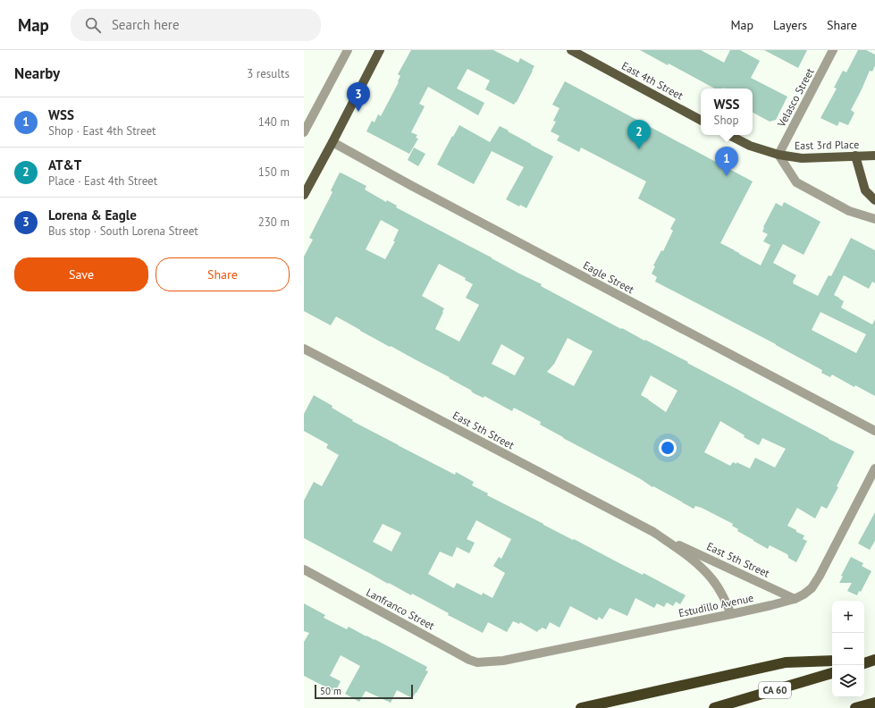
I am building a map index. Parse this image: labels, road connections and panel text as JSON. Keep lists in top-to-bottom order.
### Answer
{
  "streets": {
    "highway": ["CA 60"],
    "main road": ["East 4th Street", "East 3rd Place"],
    "street": [
      "Velasco Street",
      "Eagle Street",
      "East 5th Street",
      "Estudillo Avenue",
      "Lanfranco Street"
    ]
  },
  "crossings": [
    ["Velasco Street", "East 3rd Place"],
    ["East 5th Street", "Estudillo Avenue"],
    ["Estudillo Avenue", "Lanfranco Street"]
  ],
  "scale_bar": "50 m",
  "page": {
    "header": "Map",
    "search": "Search here",
    "nav": ["Map", "Layers", "Share"],
    "heading": ["Nearby", "3 results"],
    "pins": ["3", "2", "1"],
    "popup": ["WSS", "Shop"],
    "list": [
      {
        "mark": "1",
        "name": "WSS",
        "note": "Shop · East 4th Street",
        "value": "140 m"
      },
      {
        "mark": "2",
        "name": "AT&T",
        "note": "Place · East 4th Street",
        "value": "150 m"
      },
      {
        "mark": "3",
        "name": "Lorena & Eagle",
        "note": "Bus stop · South Lorena Street",
        "value": "230 m"
      }
    ],
    "buttons": ["Save", "Share"],
    "map_buttons": ["+", "−"],
    "scale": "50 m"
  }
}
